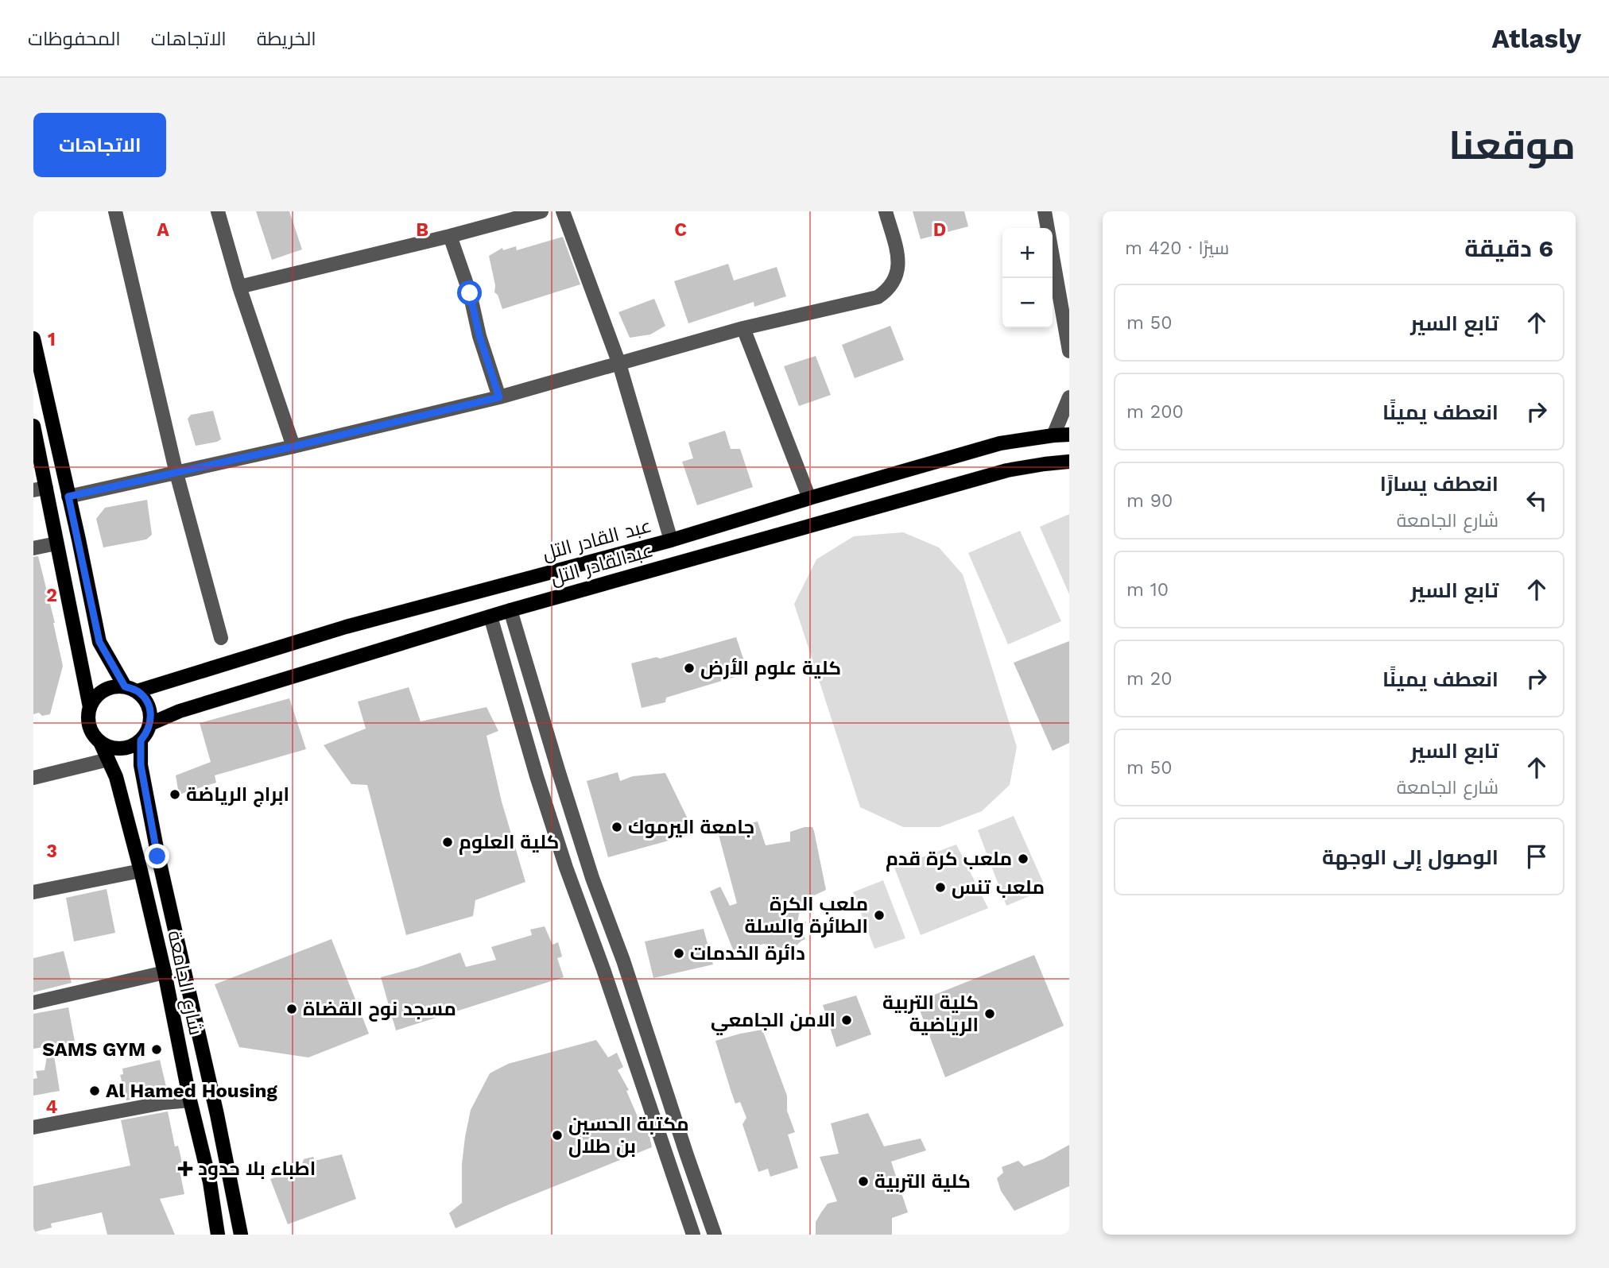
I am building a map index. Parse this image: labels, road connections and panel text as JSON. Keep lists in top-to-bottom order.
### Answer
{
  "streets": {
    "main road": ["عبد القادر التل", "عبدالقادر التل", "شارع الجامعة"]
  },
  "crossings": [
    ["عبد القادر التل", "عبدالقادر التل"],
    ["عبد القادر التل", "شارع الجامعة"],
    ["عبدالقادر التل", "شارع الجامعة"]
  ],
  "places": {
    "other": [
      "كلية علوم الأرض",
      "ابراج الرياضة",
      "جامعة اليرموك",
      "كلية العلوم",
      "ملعب كرة قدم",
      "ملعب تنس",
      "ملعب الكرة الطائرة والسلة",
      "دائرة الخدمات",
      "مسجد نوح القضاة",
      "كلية التربية الرياضية",
      "الامن الجامعي",
      "SAMS GYM",
      "Al Hamed Housing",
      "مكتبة الحسين بن طلال",
      "كلية التربية"
    ],
    "health": ["اطباء بلا حدود"]
  },
  "page": {
    "header": "Atlasly",
    "nav": ["الخريطة", "الاتجاهات", "المحفوظات"],
    "title": "موقعنا",
    "buttons": "الاتجاهات",
    "heading": ["6 دقيقة", "سيرًا · 420 m"],
    "map_buttons": ["+", "−"],
    "list": [
      ["تابع السير", "50 m"],
      ["انعطف يمينًا", "200 m"],
      ["انعطف يسارًا", "شارع الجامعة", "90 m"],
      ["تابع السير", "10 m"],
      ["انعطف يمينًا", "20 m"],
      ["تابع السير", "شارع الجامعة", "50 m"],
      "الوصول إلى الوجهة"
    ]
  },
  "grid": {
    "columns": [
      "A",
      "B",
      "C",
      "D"
    ],
    "rows": [
      "1",
      "2",
      "3",
      "4"
    ]
  }
}
